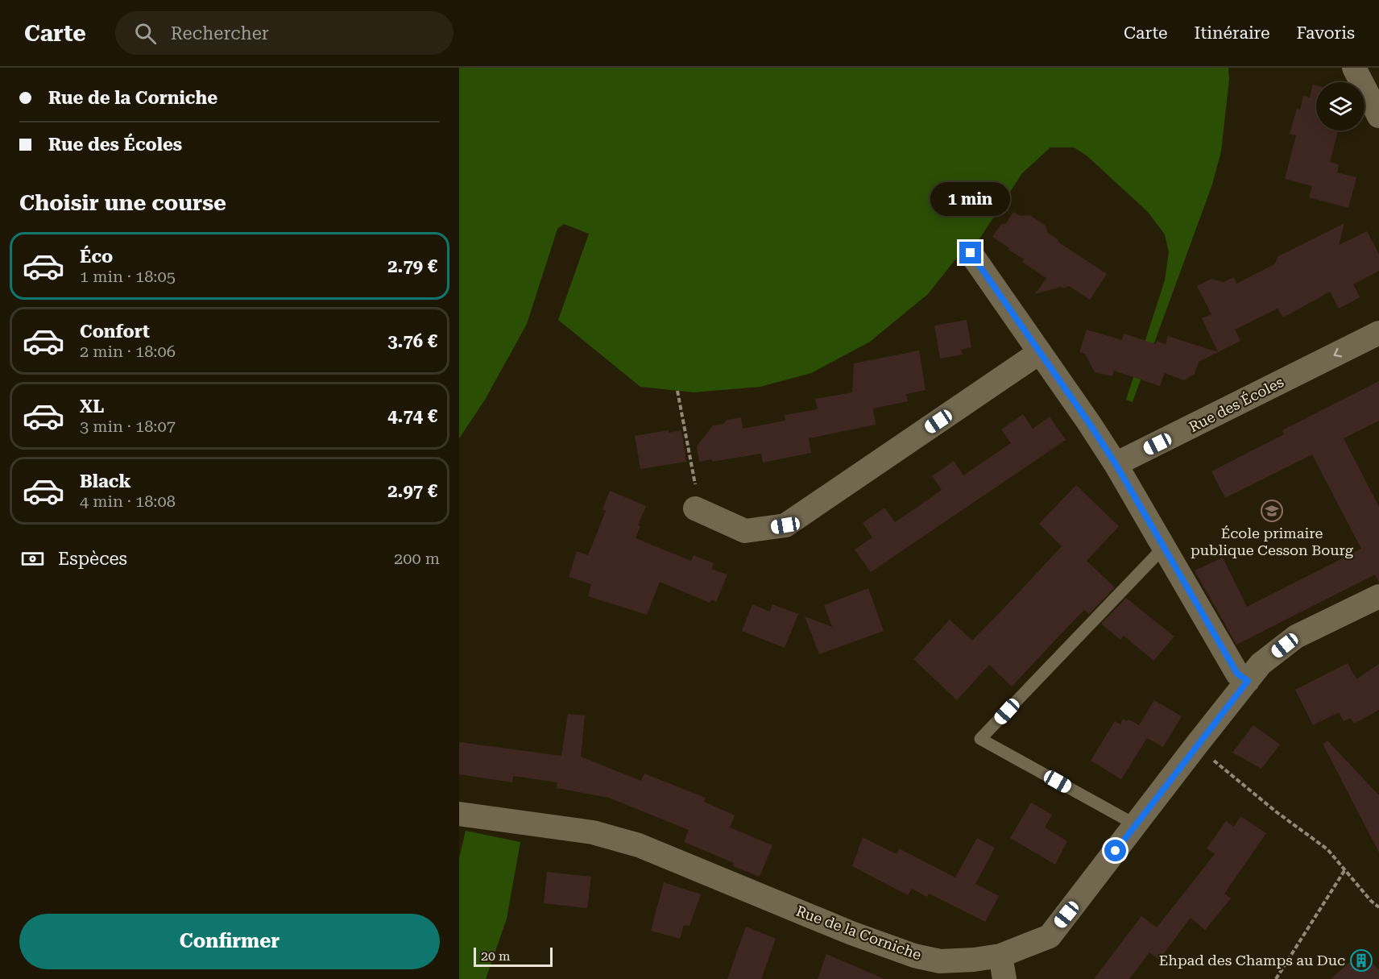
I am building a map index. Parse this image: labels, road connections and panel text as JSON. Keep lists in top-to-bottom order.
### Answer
{
  "streets": {
    "street": ["Rue des Écoles", "Rue de la Corniche"]
  },
  "one_way": ["Rue des Écoles"],
  "places": {
    "school or university": ["École primaire publique Cesson Bourg"],
    "building": ["Ehpad des Champs au Duc"]
  },
  "scale_bar": "20 m",
  "page": {
    "header": "Carte",
    "search": "Rechercher",
    "nav": ["Carte", "Itinéraire", "Favoris"],
    "banner": ["Rue de la Corniche", "Rue des Écoles"],
    "heading": "Choisir une course",
    "bubble": "1 min",
    "list": [
      {
        "name": "Éco",
        "note": "1 min · 18:05",
        "value": "2.79 €"
      },
      {
        "name": "Confort",
        "note": "2 min · 18:06",
        "value": "3.76 €"
      },
      {
        "name": "XL",
        "note": "3 min · 18:07",
        "value": "4.74 €"
      },
      {
        "name": "Black",
        "note": "4 min · 18:08",
        "value": "2.97 €"
      }
    ],
    "pay": ["Espèces", "200 m"],
    "buttons": "Confirmer",
    "scale": "20 m"
  }
}
